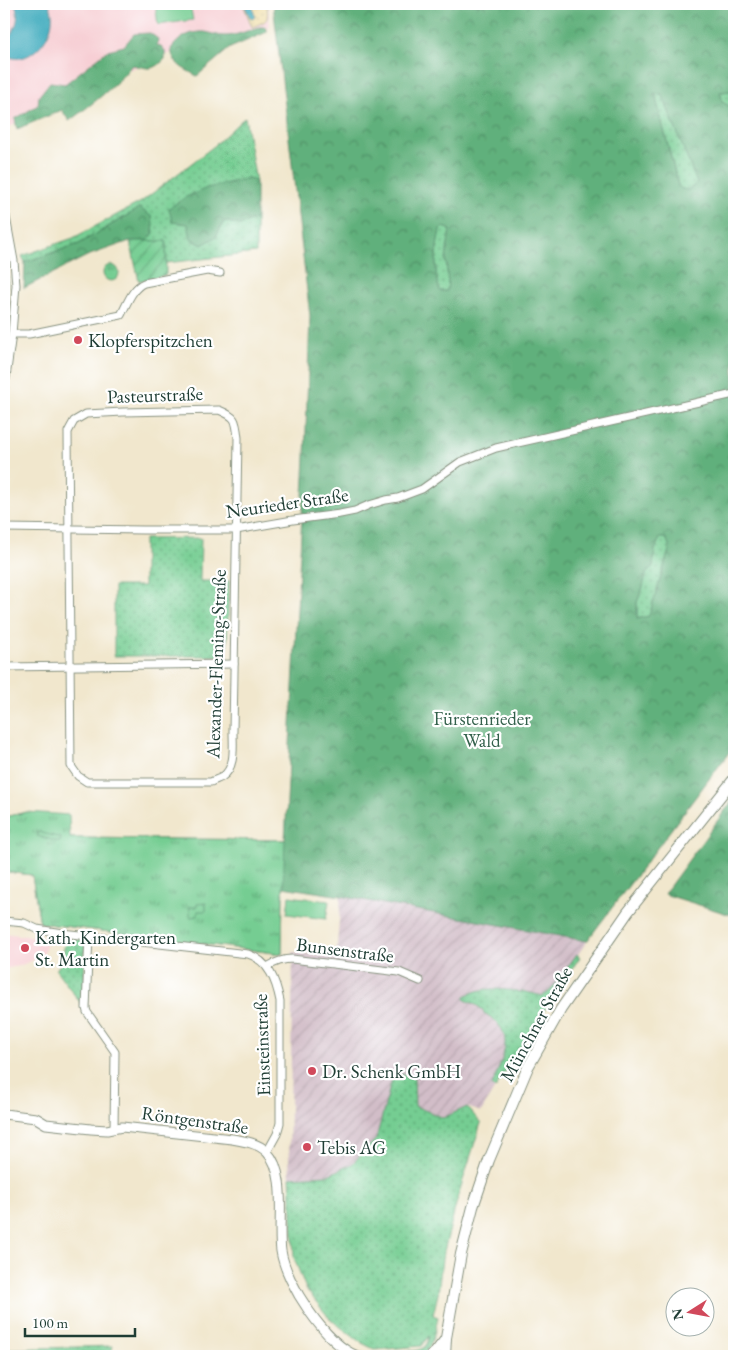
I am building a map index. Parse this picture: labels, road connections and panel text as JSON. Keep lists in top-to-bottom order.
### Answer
{
  "streets": {
    "main road": ["Münchner Straße"],
    "street": [
      "Pasteurstraße",
      "Neurieder Straße",
      "Alexander-Fleming-Straße",
      "Bunsenstraße",
      "Einsteinstraße",
      "Röntgenstraße"
    ]
  },
  "crossings": [
    ["Pasteurstraße", "Neurieder Straße"],
    ["Pasteurstraße", "Alexander-Fleming-Straße"],
    ["Neurieder Straße", "Alexander-Fleming-Straße"],
    ["Bunsenstraße", "Einsteinstraße"],
    ["Einsteinstraße", "Röntgenstraße"]
  ],
  "parks": ["Fürstenrieder Wald"],
  "places": [
    "Klopferspitzchen",
    "Kath. Kindergarten St. Martin",
    "Dr. Schenk GmbH",
    "Tebis AG"
  ],
  "scale_bar": "100 m",
  "north": "left"
}
